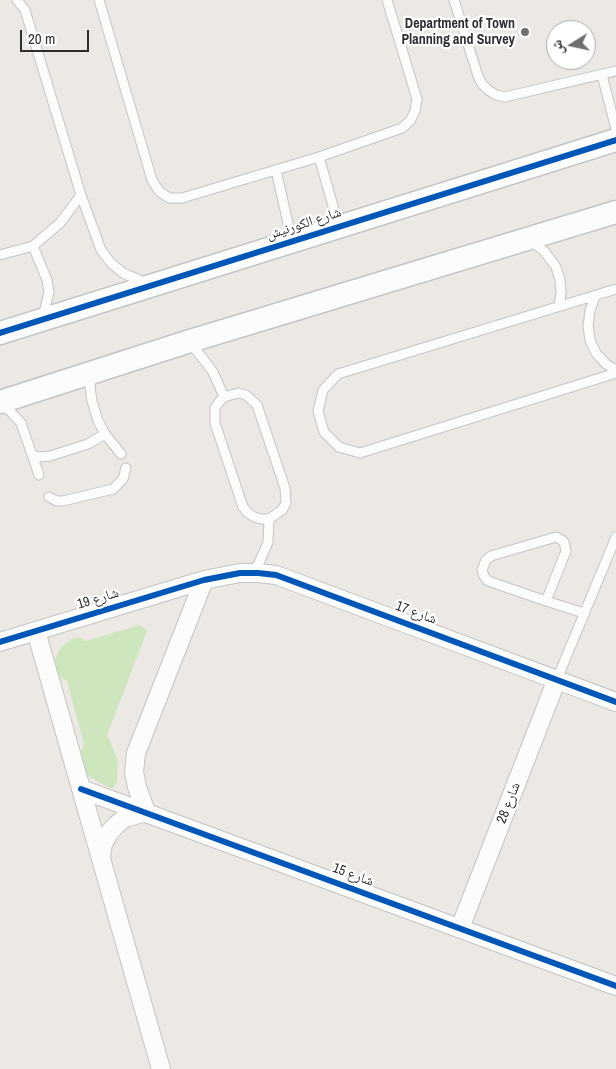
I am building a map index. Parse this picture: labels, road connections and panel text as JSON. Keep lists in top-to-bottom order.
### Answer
{
  "streets": {
    "street": [
      "شارع الكورنيش",
      "شارع 19",
      "شارع 17",
      "شارع 28",
      "شارع 15"
    ]
  },
  "crossings": [
    ["شارع 19", "شارع 17"],
    ["شارع 17", "شارع 28"],
    ["شارع 28", "شارع 15"]
  ],
  "places": ["Department of Town Planning and Survey"],
  "scale_bar": "20 m",
  "north": "left"
}
